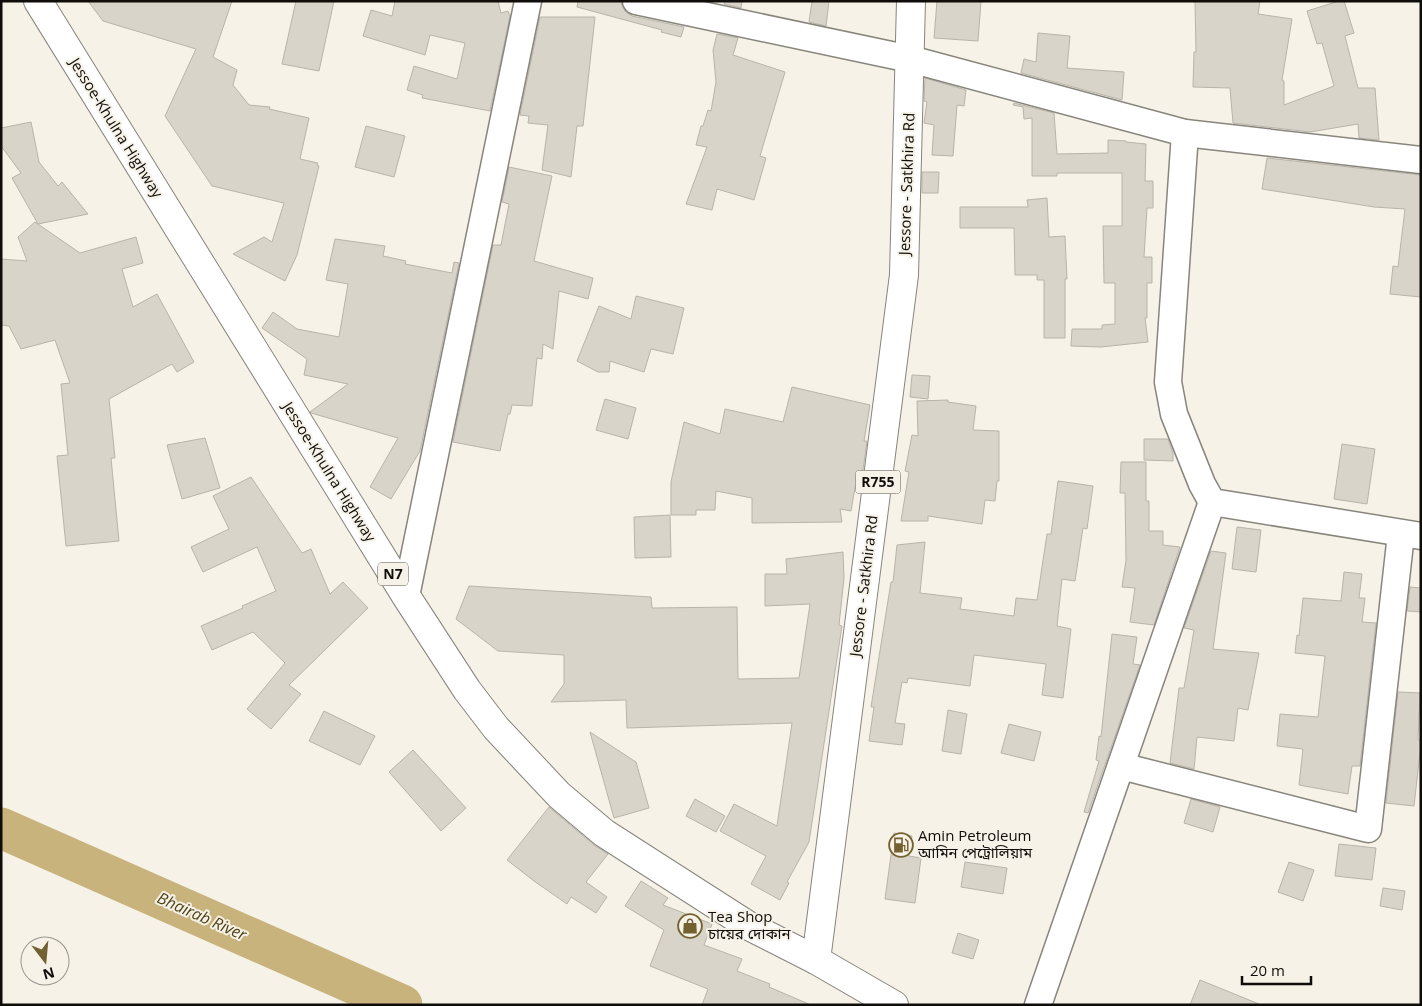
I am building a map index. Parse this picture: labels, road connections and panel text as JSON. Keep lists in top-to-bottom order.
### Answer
{
  "streets": {
    "main road": [
      "Jessoe-Khulna Highway",
      "Jessore - Satkhira Rd",
      "R755",
      "N7"
    ]
  },
  "crossings": [
    ["Jessoe-Khulna Highway", "Jessore - Satkhira Rd"]
  ],
  "water": ["Bhairab River"],
  "places": {
    "fuel station": ["Amin Petroleum আমিন পেট্রোলিয়াম"],
    "shop": ["Tea Shop চায়ের দোকান"]
  },
  "scale_bar": "20 m",
  "north": "bottom"
}
